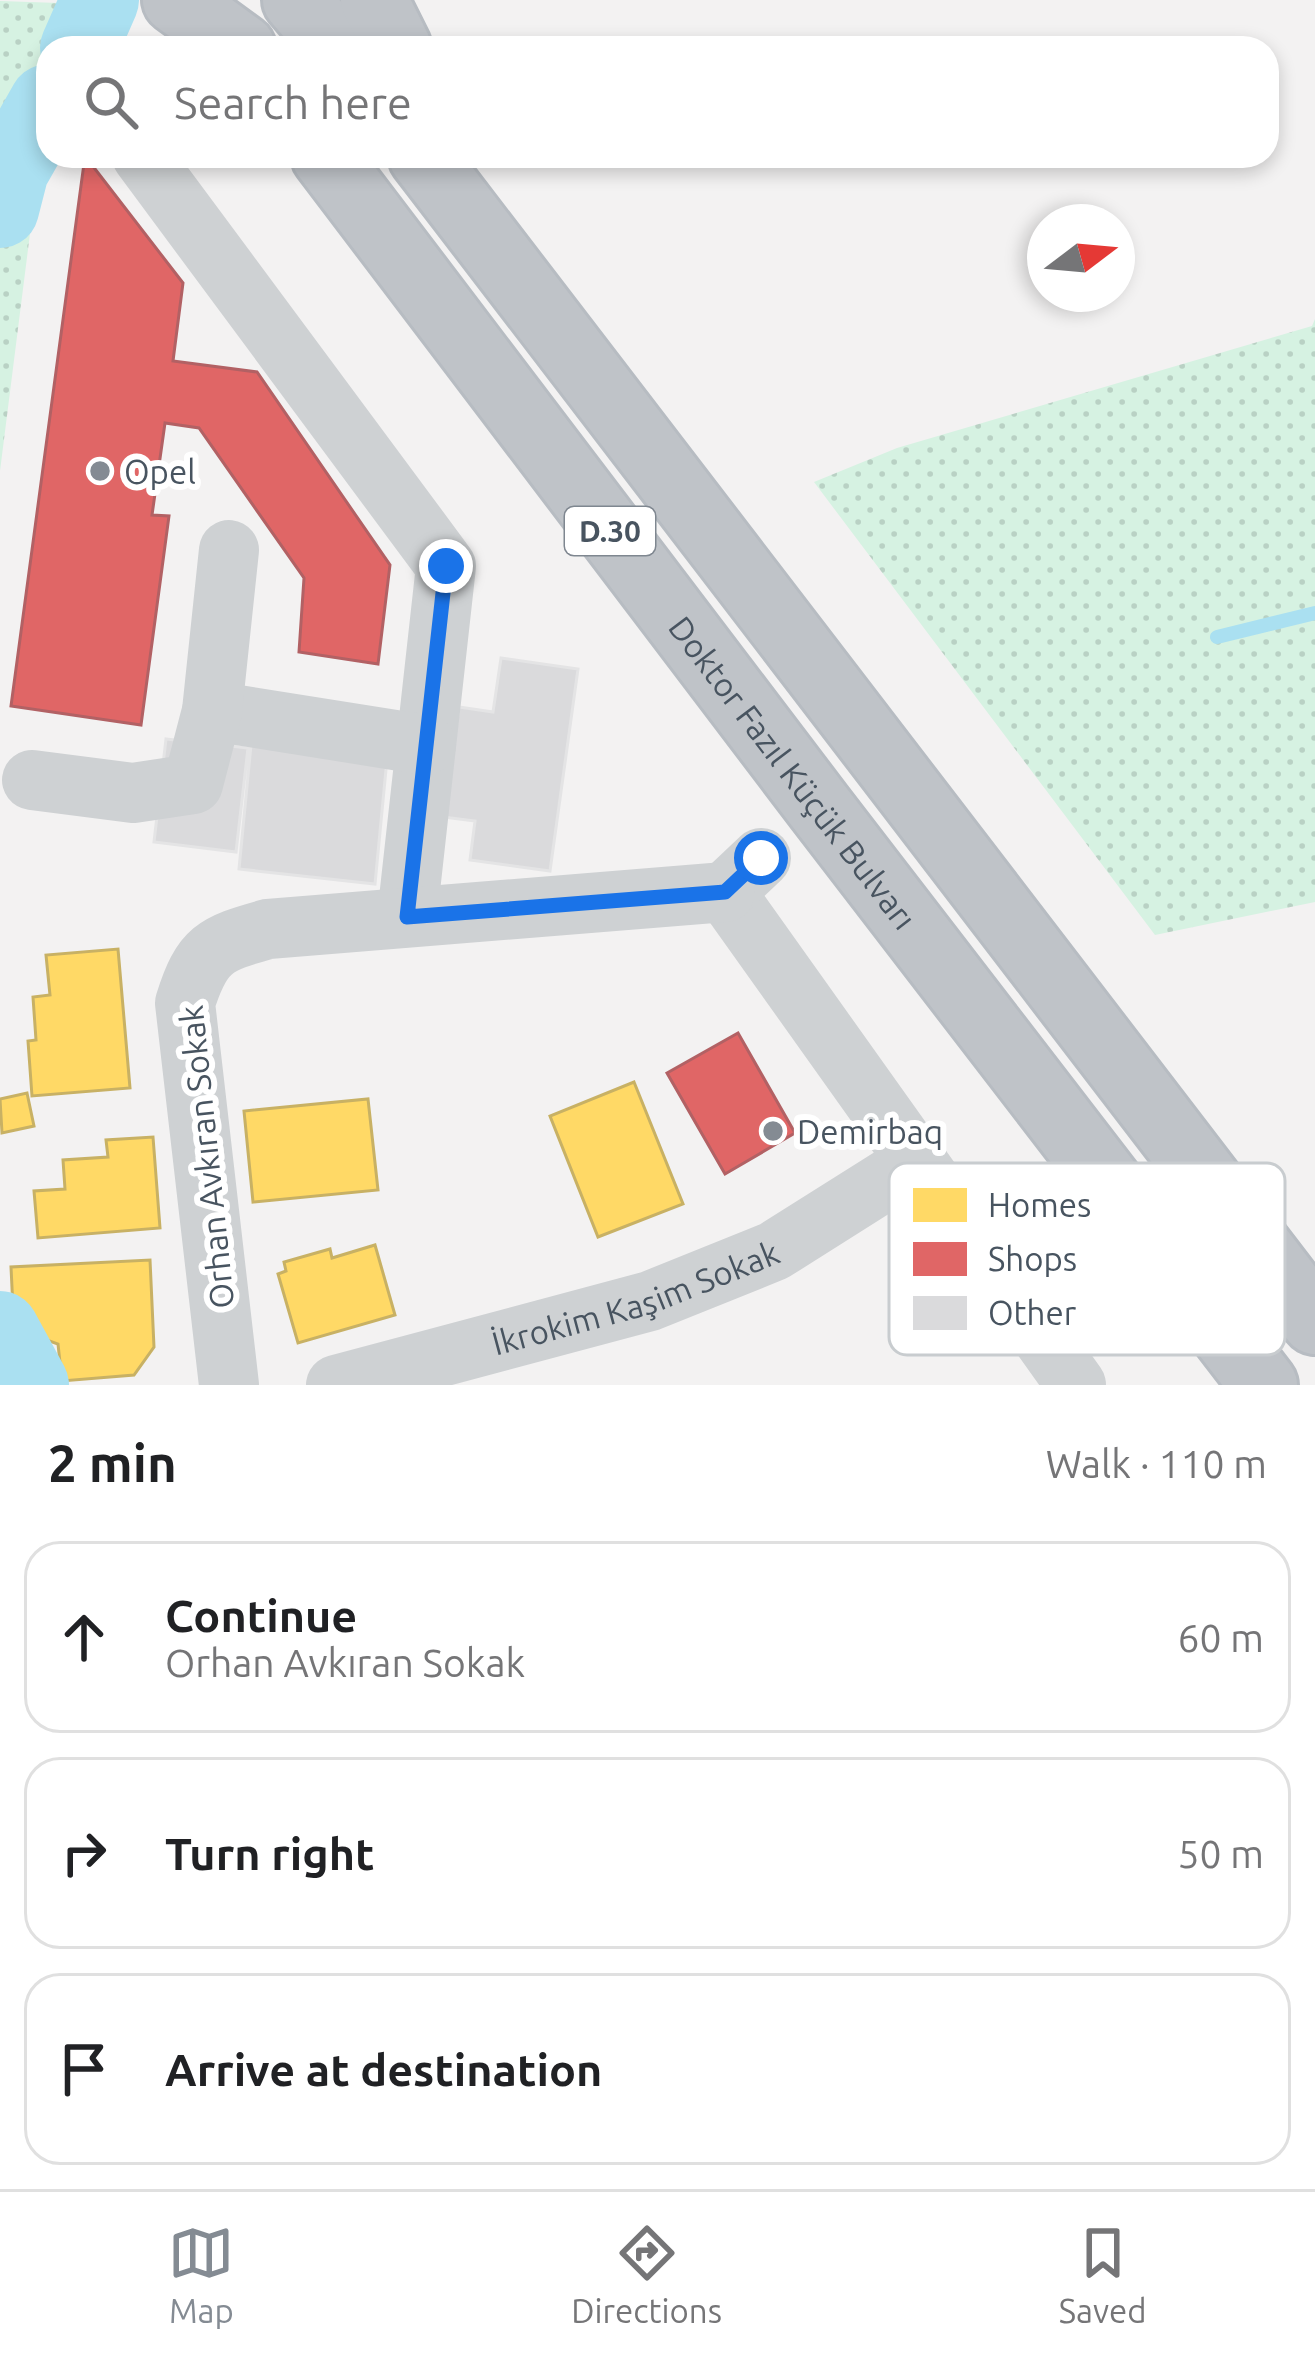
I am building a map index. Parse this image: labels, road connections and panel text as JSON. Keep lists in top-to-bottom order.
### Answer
{
  "streets": {
    "highway": ["D.30", "Doktor Fazıl Küçük Bulvarı"],
    "street": ["Orhan Avkıran Sokak", "İkrokim Kaşim Sokak"]
  },
  "places": ["Opel", "Demirbaq"],
  "legend": ["Homes", "Shops", "Other"],
  "north": "right",
  "page": {
    "search": "Search here",
    "heading": ["2 min", "Walk · 110 m"],
    "list": [
      ["Continue", "Orhan Avkıran Sokak", "60 m"],
      ["Turn right", "50 m"],
      "Arrive at destination"
    ],
    "nav": ["Map", "Directions", "Saved"]
  }
}
